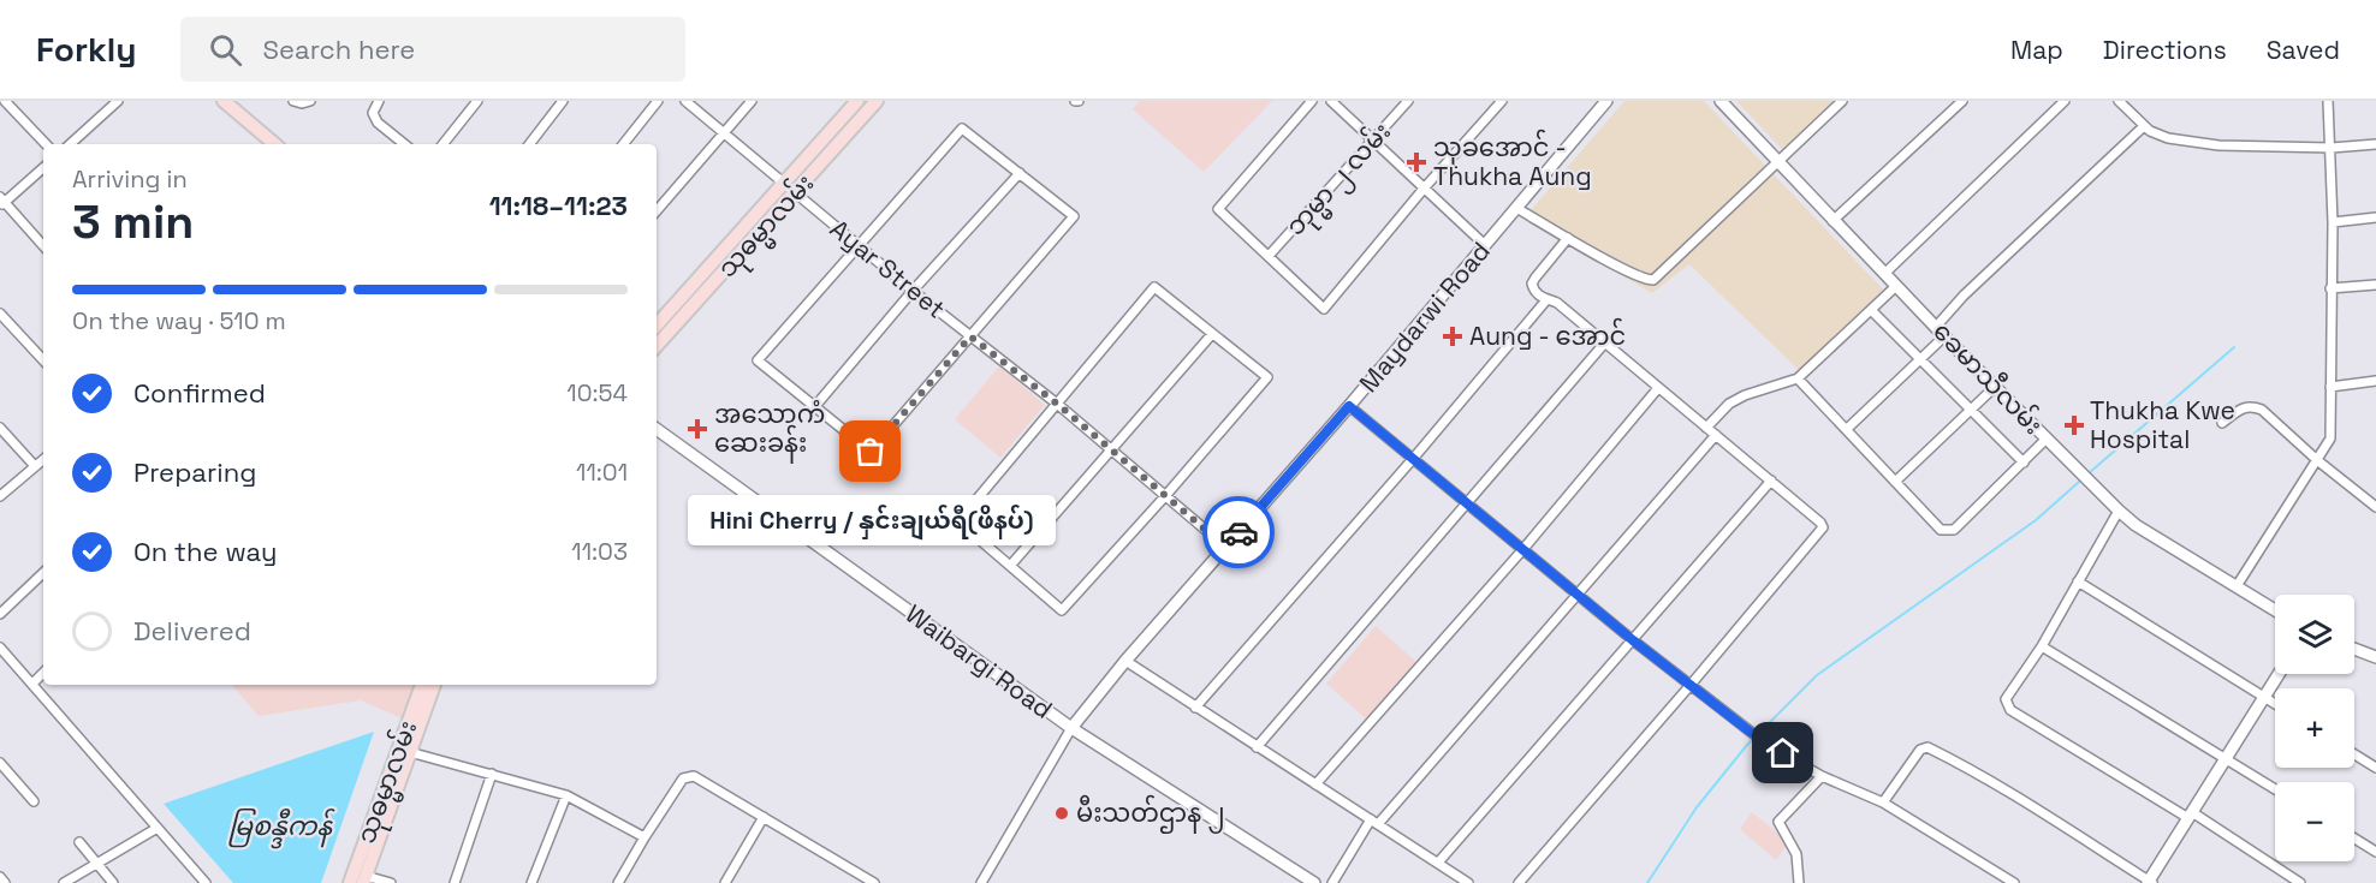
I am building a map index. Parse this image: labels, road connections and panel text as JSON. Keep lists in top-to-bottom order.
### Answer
{
  "streets": {
    "main road": ["သုဓမ္မာလမ်း"],
    "street": [
      "ဘုမ္မာ ၂ လမ်း",
      "Ayar Street",
      "Maydarwi Road",
      "ခေမာသီလမ်း",
      "Waibargi Road"
    ]
  },
  "crossings": [
    ["သုဓမ္မာလမ်း", "Ayar Street"],
    ["Ayar Street", "Maydarwi Road"],
    ["Maydarwi Road", "Waibargi Road"]
  ],
  "water": ["မြစန္ဒီ‌ကန်"],
  "places": {
    "health": [
      "သုခအောင် - Thukha Aung",
      "Aung - အောင်",
      "Thukha Kwe Hospital",
      "အသောကံ ဆေးခန်း"
    ],
    "other": ["Hini Cherry / နှင်းချယ်ရီ(ဖိနပ်)", "မီးသတ်ဌာန ၂"]
  },
  "page": {
    "header": "Forkly",
    "search": "Search here",
    "nav": ["Map", "Directions", "Saved"],
    "heading": ["3 min", "Arriving in", "11:18–11:23"],
    "bar": "On the way · 510 m",
    "list": [
      ["Confirmed", "10:54"],
      ["Preparing", "11:01"],
      ["On the way", "11:03"],
      "Delivered"
    ],
    "bubble": "Hini Cherry / နှင်းချယ်ရီ(ဖိနပ်)",
    "map_buttons": ["+", "−"]
  }
}
